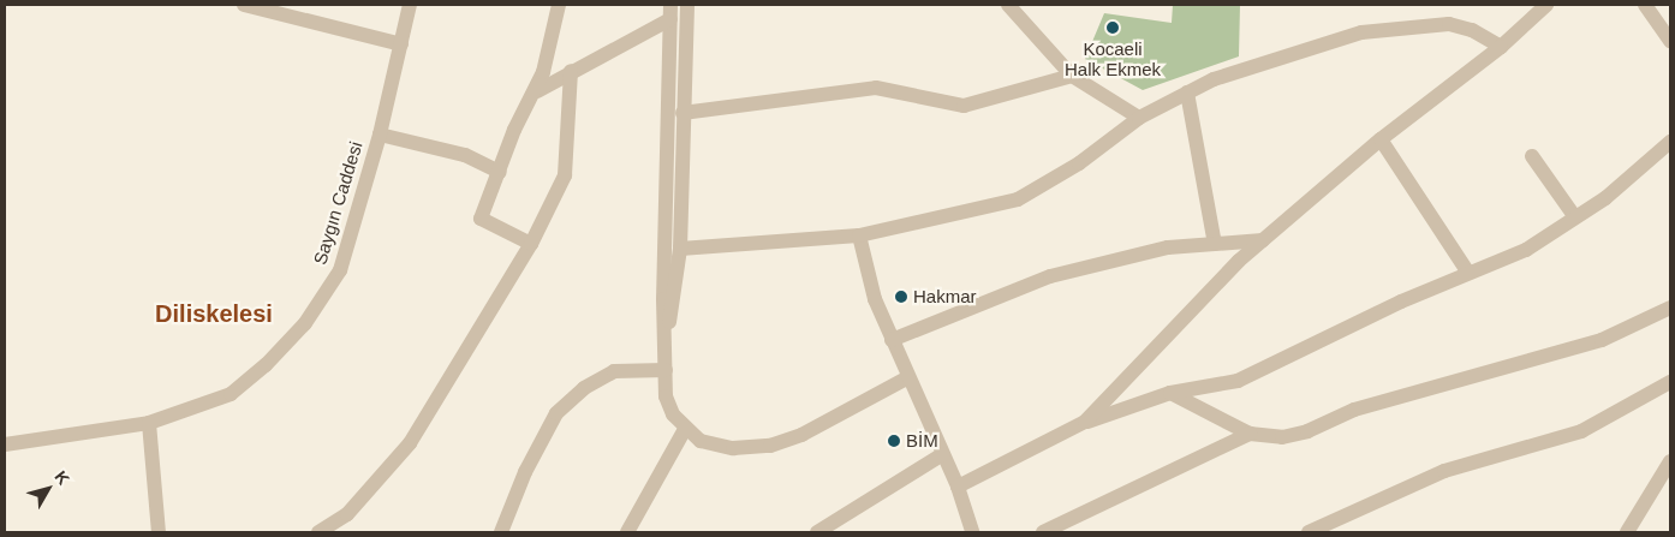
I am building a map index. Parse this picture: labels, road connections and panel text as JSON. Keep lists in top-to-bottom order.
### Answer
{
  "streets": {
    "street": ["Saygın Caddesi"]
  },
  "districts": ["Diliskelesi"],
  "places": ["Kocaeli Halk Ekmek", "Hakmar", "BİM"],
  "north": "top right"
}
